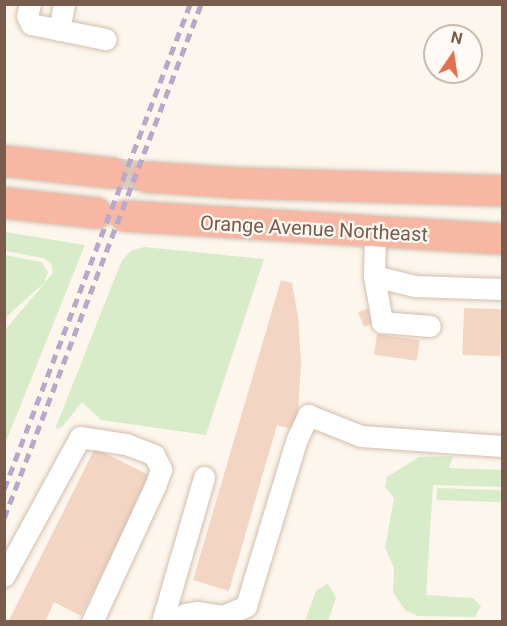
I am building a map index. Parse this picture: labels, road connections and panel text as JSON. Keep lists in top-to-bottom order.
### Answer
{
  "streets": {
    "highway": ["Orange Avenue Northeast"]
  },
  "north": "top"
}
